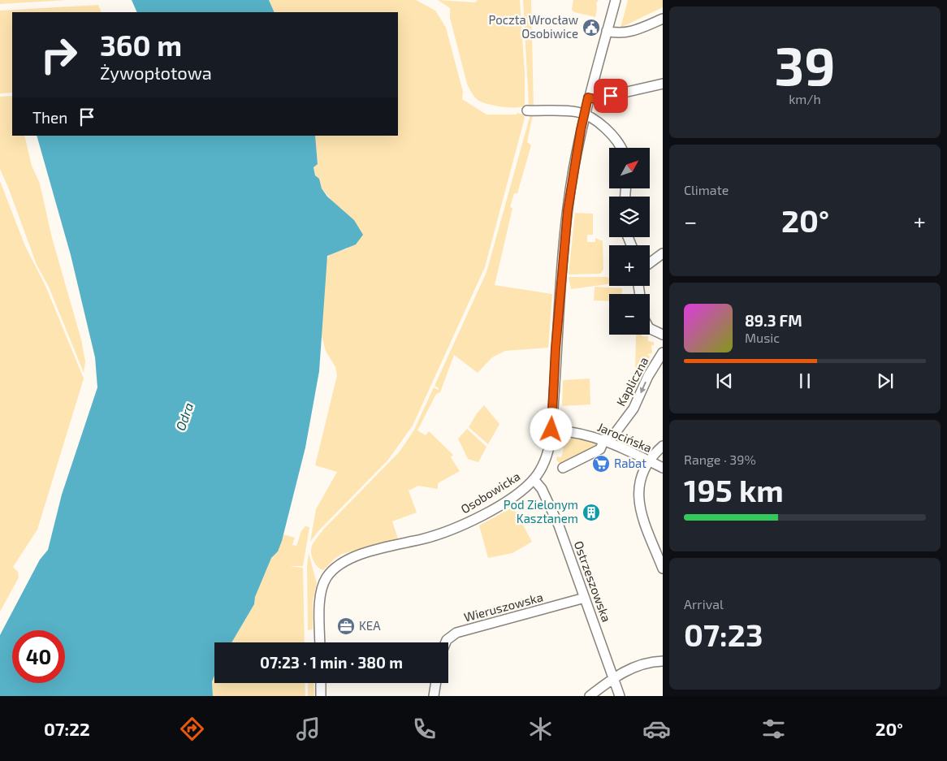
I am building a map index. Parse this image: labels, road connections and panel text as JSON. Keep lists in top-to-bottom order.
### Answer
{
  "streets": {
    "street": [
      "Kapliczna",
      "Jarocińska",
      "Osobowicka",
      "Ostrzeszowska",
      "Wieruszowska"
    ]
  },
  "crossings": [
    ["Kapliczna", "Jarocińska"],
    ["Jarocińska", "Osobowicka"],
    ["Osobowicka", "Ostrzeszowska"],
    ["Ostrzeszowska", "Wieruszowska"]
  ],
  "one_way": ["Kapliczna"],
  "water": ["Odra"],
  "places": {
    "public building": ["Poczta Wrocław Osobiwice"],
    "supermarket": ["Rabat"],
    "building": ["Pod Zielonym Kasztanem"],
    "office": ["KEA"]
  },
  "north": "top right",
  "page": {
    "tile": [
      ["39", "km/h"],
      "Climate",
      ["Range · 39%", "195 km"],
      ["Arrival", "07:23"]
    ],
    "turn": ["360 m", "Żywopłotowa"],
    "then": "Then",
    "map_buttons": ["+", "−"],
    "heat": ["−", "20°", "+"],
    "song": ["89.3 FM", "Music"],
    "limit": "40",
    "trip": "07:23 · 1 min · 380 m",
    "tabs": ["07:22", "20°"]
  }
}
